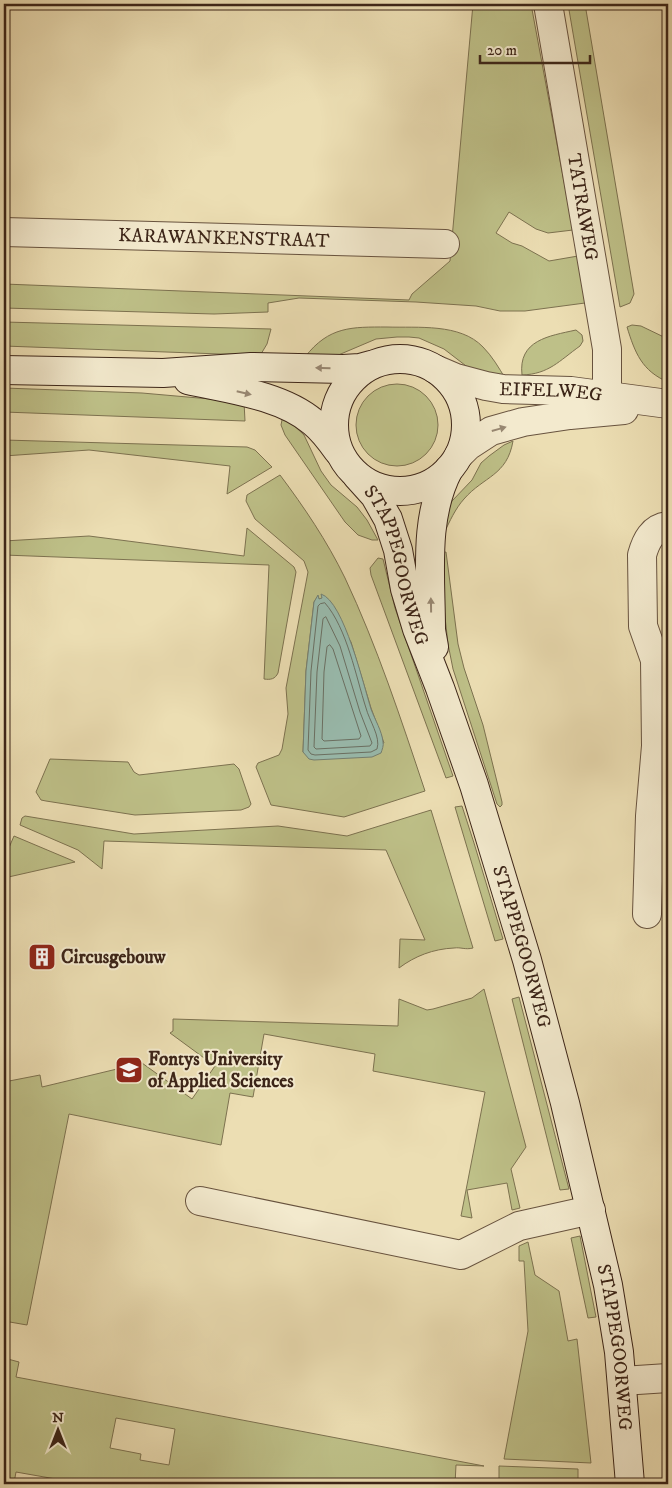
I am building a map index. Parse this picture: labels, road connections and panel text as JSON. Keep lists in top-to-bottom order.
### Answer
{
  "streets": {
    "street": [
      "TATRAWEG",
      "KARAWANKENSTRAAT",
      "EIFELWEG",
      "STAPPEGOORWEG"
    ]
  },
  "crossings": [
    ["TATRAWEG", "EIFELWEG"],
    ["EIFELWEG", "STAPPEGOORWEG"]
  ],
  "one_way": ["EIFELWEG"],
  "places": {
    "building": ["Circusgebouw"],
    "school or university": ["Fontys University of Applied Sciences"]
  },
  "scale_bar": "20 m",
  "north": "top"
}
